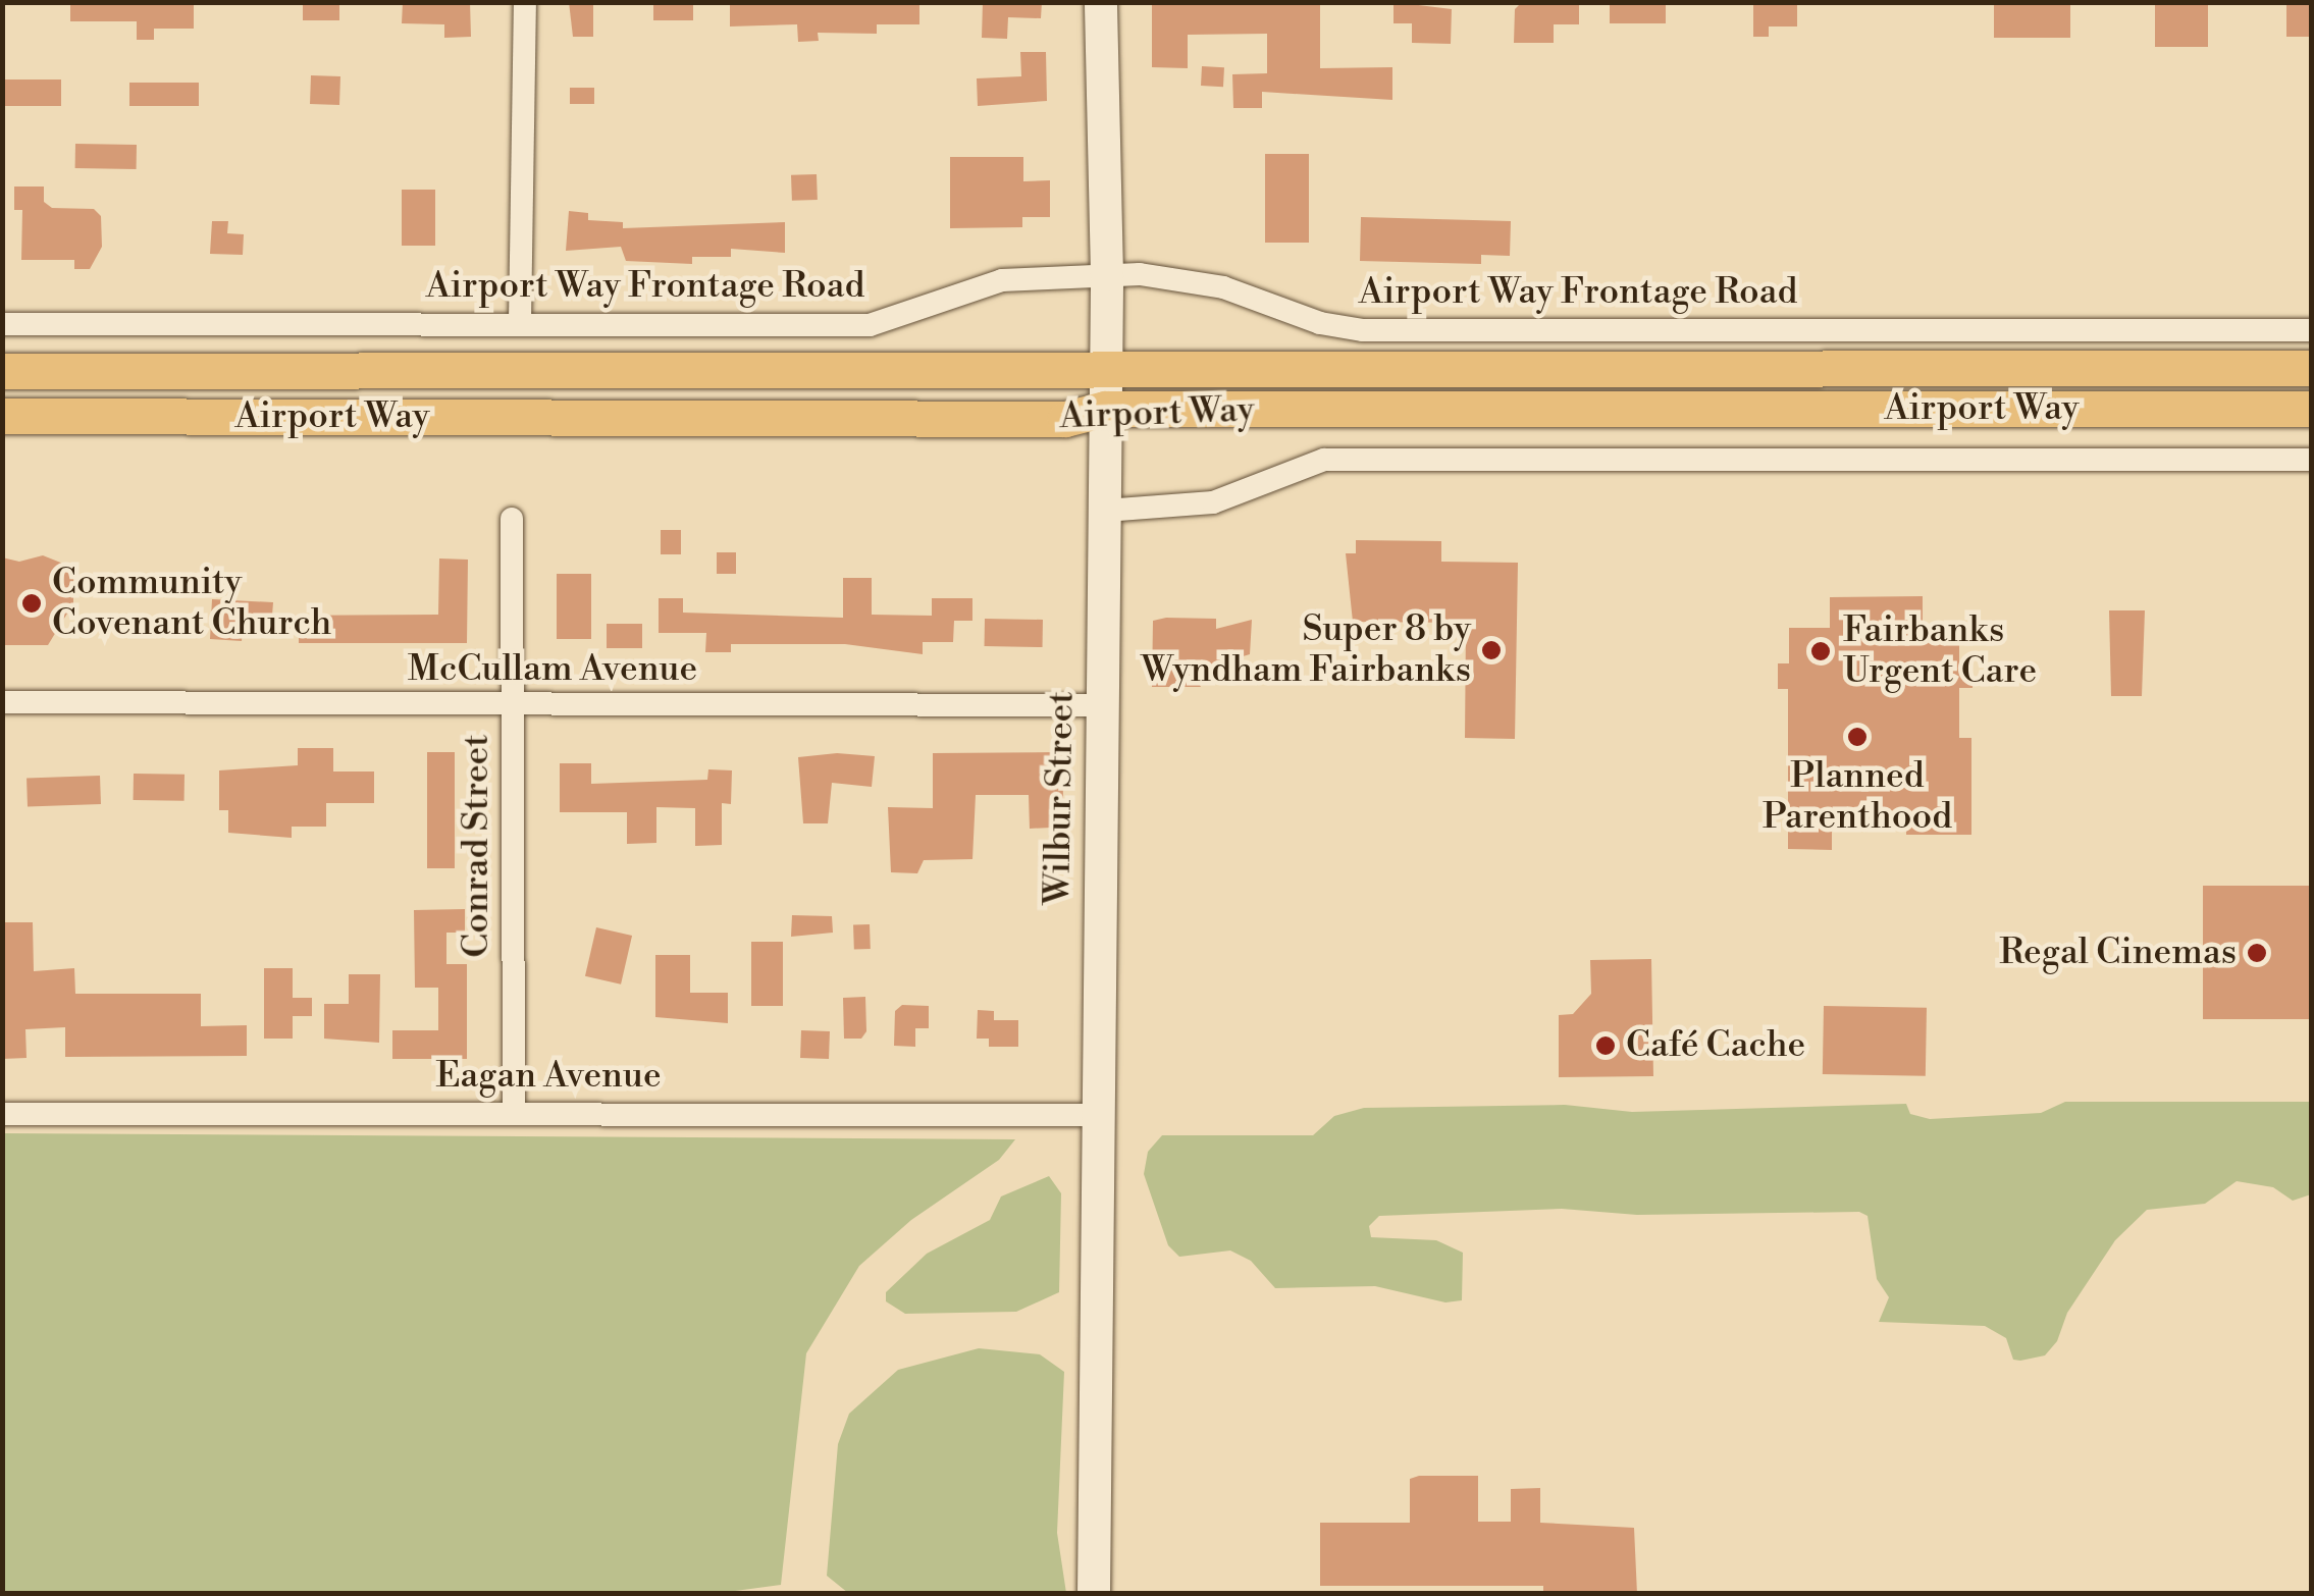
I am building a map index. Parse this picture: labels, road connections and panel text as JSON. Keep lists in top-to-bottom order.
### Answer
{
  "streets": {
    "main road": ["Airport Way"],
    "street": [
      "Airport Way Frontage Road",
      "McCullam Avenue",
      "Wilbur Street",
      "Conrad Street",
      "Eagan Avenue"
    ]
  },
  "crossings": [
    ["Airport Way Frontage Road", "Wilbur Street"],
    ["Airport Way", "Wilbur Street"],
    ["McCullam Avenue", "Wilbur Street"],
    ["McCullam Avenue", "Conrad Street"],
    ["Wilbur Street", "Eagan Avenue"],
    ["Conrad Street", "Eagan Avenue"]
  ],
  "places": [
    "Community Covenant Church",
    "Super 8 by Wyndham Fairbanks",
    "Fairbanks Urgent Care",
    "Planned Parenthood",
    "Regal Cinemas",
    "Café Cache"
  ]
}
